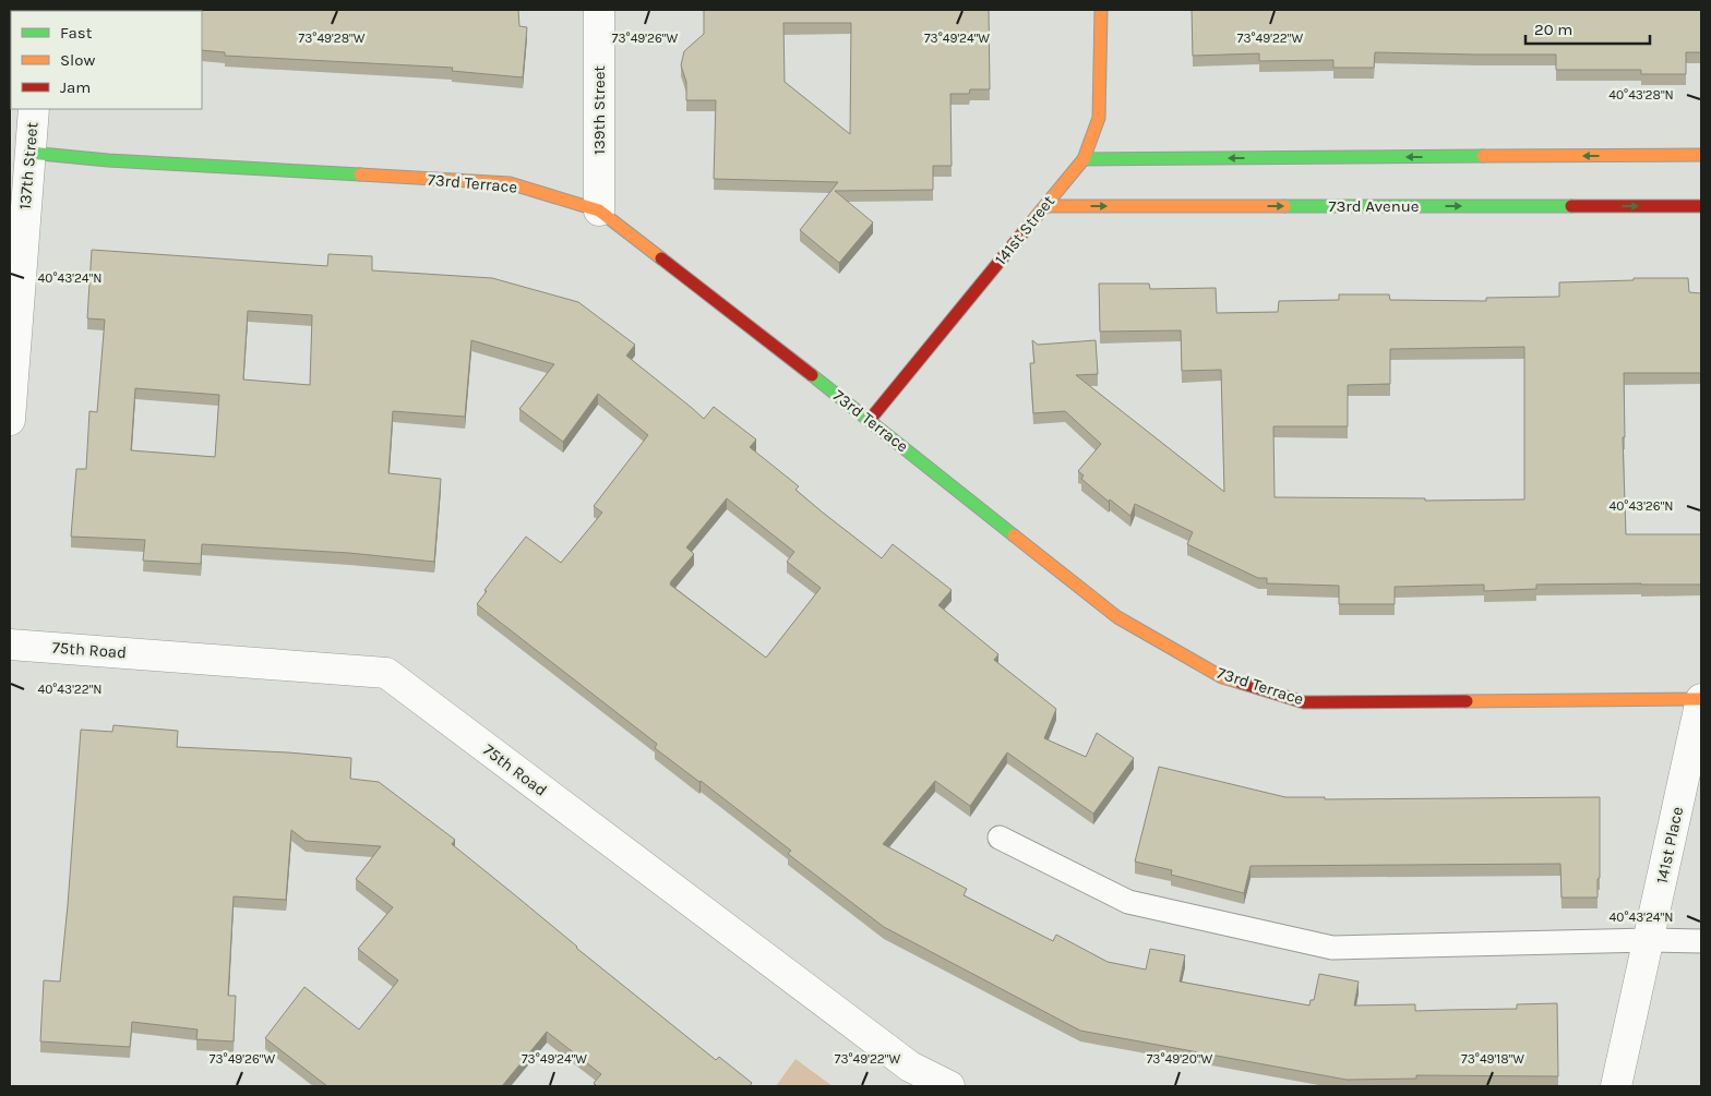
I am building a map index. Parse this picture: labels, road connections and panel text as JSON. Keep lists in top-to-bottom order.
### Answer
{
  "streets": {
    "street": [
      "139th Street",
      "137th Street",
      "73rd Terrace",
      "73rd Avenue",
      "141st Street",
      "75th Road",
      "141st Place"
    ]
  },
  "crossings": [
    ["139th Street", "73rd Terrace"],
    ["137th Street", "73rd Terrace"],
    ["73rd Terrace", "141st Street"],
    ["73rd Terrace", "141st Place"],
    ["73rd Avenue", "141st Street"]
  ],
  "legend": ["Fast", "Slow", "Jam"],
  "scale_bar": "20 m",
  "coordinates": [
    "73°49'28\"W",
    "73°49'26\"W",
    "73°49'24\"W",
    "73°49'22\"W",
    "40°43'28\"N",
    "40°43'24\"N",
    "40°43'26\"N",
    "40°43'22\"N",
    "73°49'20\"W",
    "73°49'18\"W"
  ]
}
